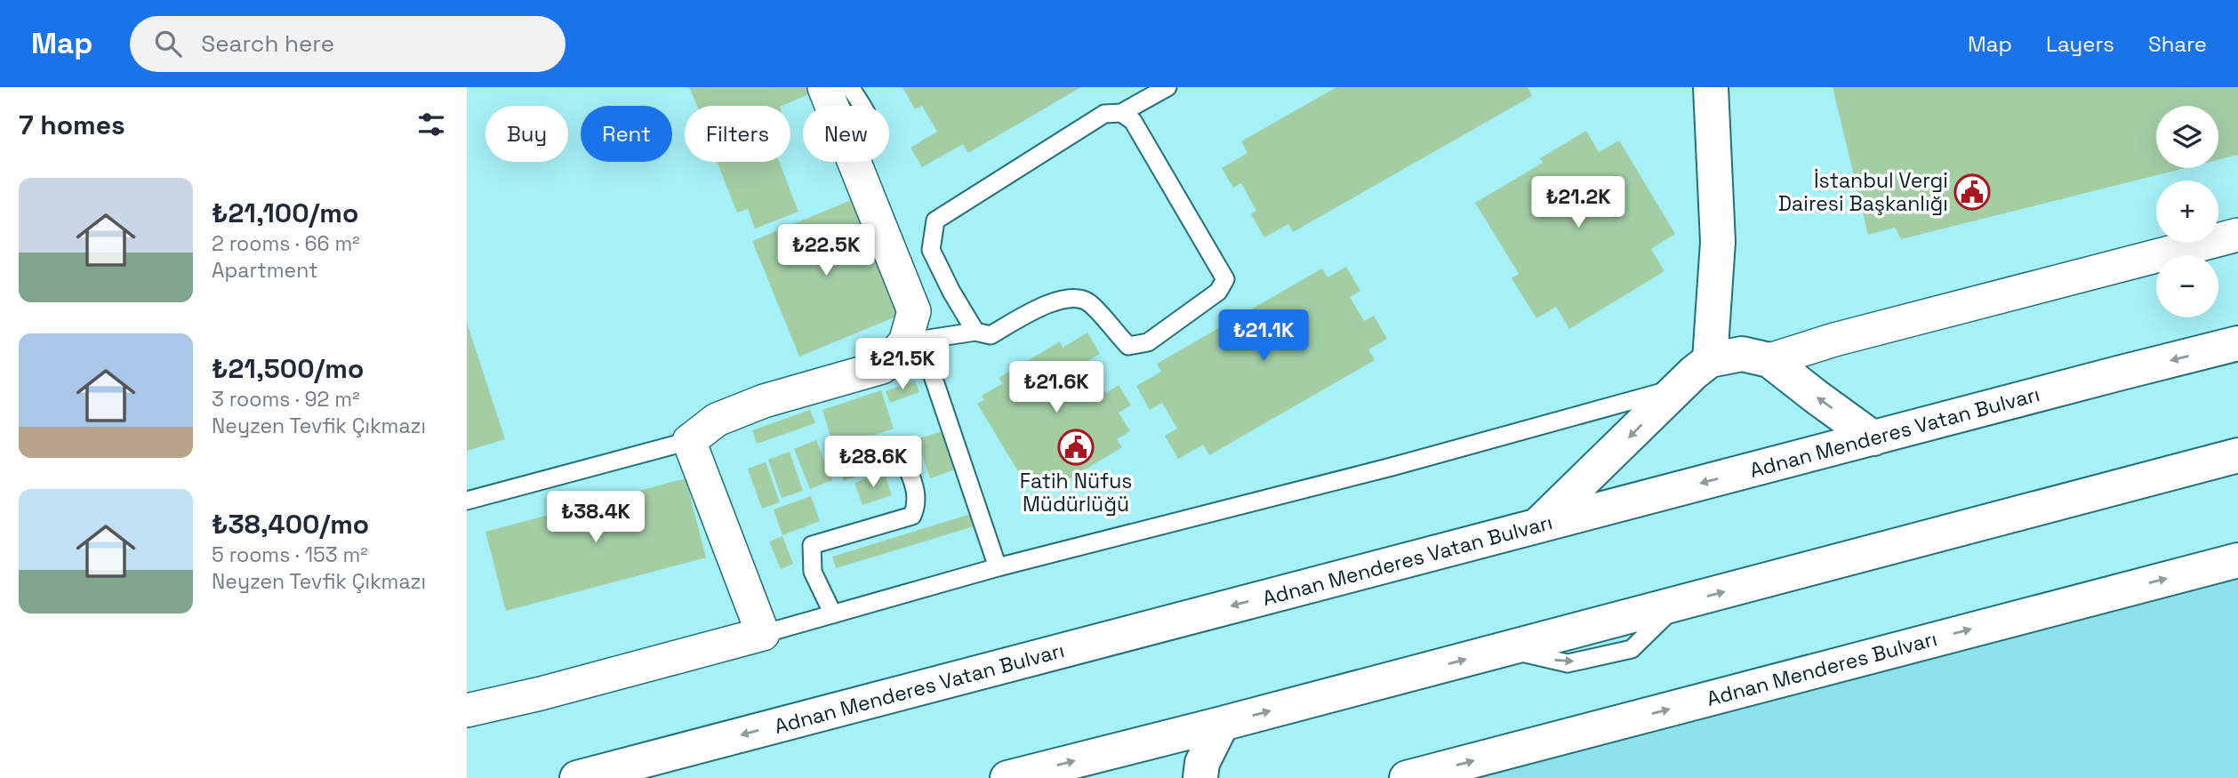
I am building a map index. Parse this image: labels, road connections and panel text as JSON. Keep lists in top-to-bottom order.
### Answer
{
  "streets": {
    "main road": ["Adnan Menderes Vatan Bulvarı", "Adnan Menderes Bulvarı"]
  },
  "places": {
    "public building": ["İstanbul Vergi Dairesi Başkanlığı", "Fatih Nüfus Müdürlüğü"]
  },
  "page": {
    "header": "Map",
    "search": "Search here",
    "nav": ["Map", "Layers", "Share"],
    "heading": "7 homes",
    "map_buttons": ["+", "−"],
    "chip": [
      "Buy",
      "Rent",
      "Filters",
      "New"
    ],
    "list": [
      {
        "name": "₺21,100/mo",
        "note": "2 rooms · 66 m² · Apartment"
      },
      {
        "name": "₺21,500/mo",
        "note": "3 rooms · 92 m² · Neyzen Tevfik Çıkmazı"
      },
      {
        "name": "₺38,400/mo",
        "note": "5 rooms · 153 m² · Neyzen Tevfik Çıkmazı"
      }
    ],
    "price": [
      "₺21.2K",
      "₺22.5K",
      "₺21.1K",
      "₺21.5K",
      "₺21.6K",
      "₺28.6K",
      "₺38.4K"
    ]
  }
}
